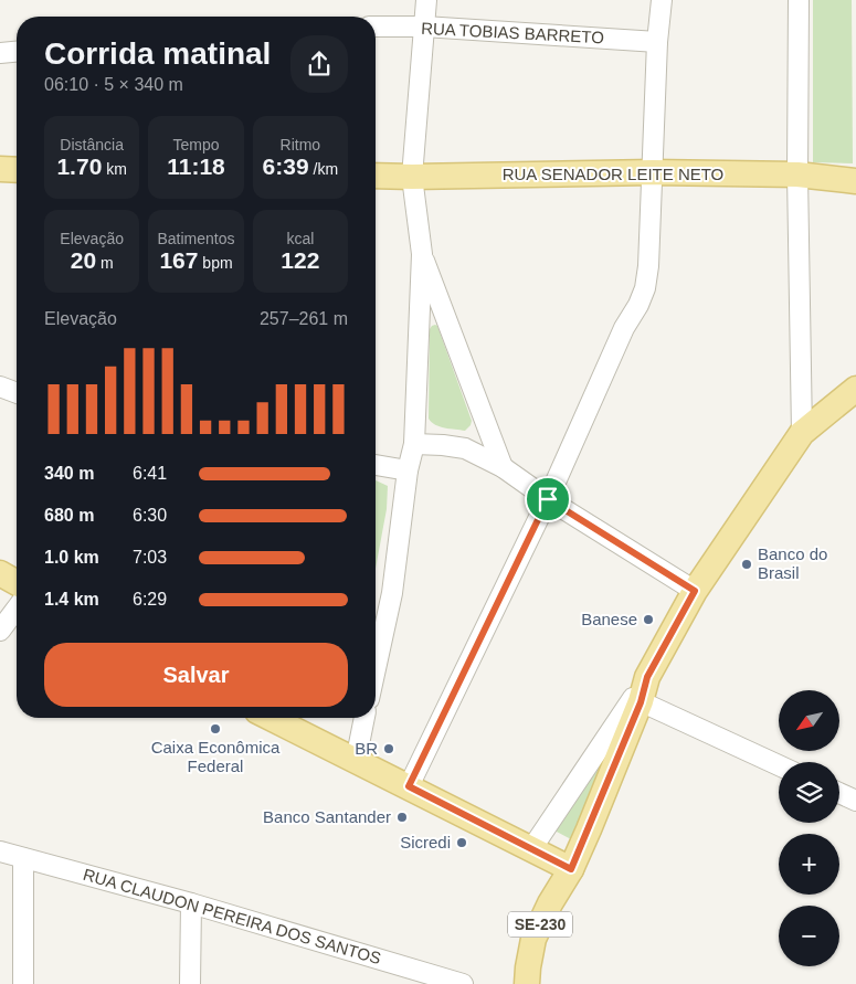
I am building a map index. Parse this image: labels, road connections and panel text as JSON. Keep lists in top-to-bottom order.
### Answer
{
  "streets": {
    "main road": ["RUA SENADOR LEITE NETO", "SE-230"],
    "street": ["RUA TOBIAS BARRETO", "RUA CLAUDON PEREIRA DOS SANTOS"]
  },
  "places": [
    "Banco do Brasil",
    "Banese",
    "Caixa Econômica Federal",
    "BR",
    "Banco Santander",
    "Sicredi"
  ],
  "north": "bottom left",
  "page": {
    "heading": ["Corrida matinal", "06:10 · 5 × 340 m"],
    "stats": [
      ["Distância", "1.70 km"],
      ["Tempo", "11:18"],
      ["Ritmo", "6:39 /km"],
      ["Elevação", "20 m"],
      ["Batimentos", "167 bpm"],
      ["kcal", "122"]
    ],
    "chart": ["Elevação", "257–261 m"],
    "list": [
      {
        "name": "340 m",
        "note": "6:41"
      },
      {
        "name": "680 m",
        "note": "6:30"
      },
      {
        "name": "1.0 km",
        "note": "7:03"
      },
      {
        "name": "1.4 km",
        "note": "6:29"
      }
    ],
    "buttons": "Salvar",
    "map_buttons": ["+", "−"]
  }
}
